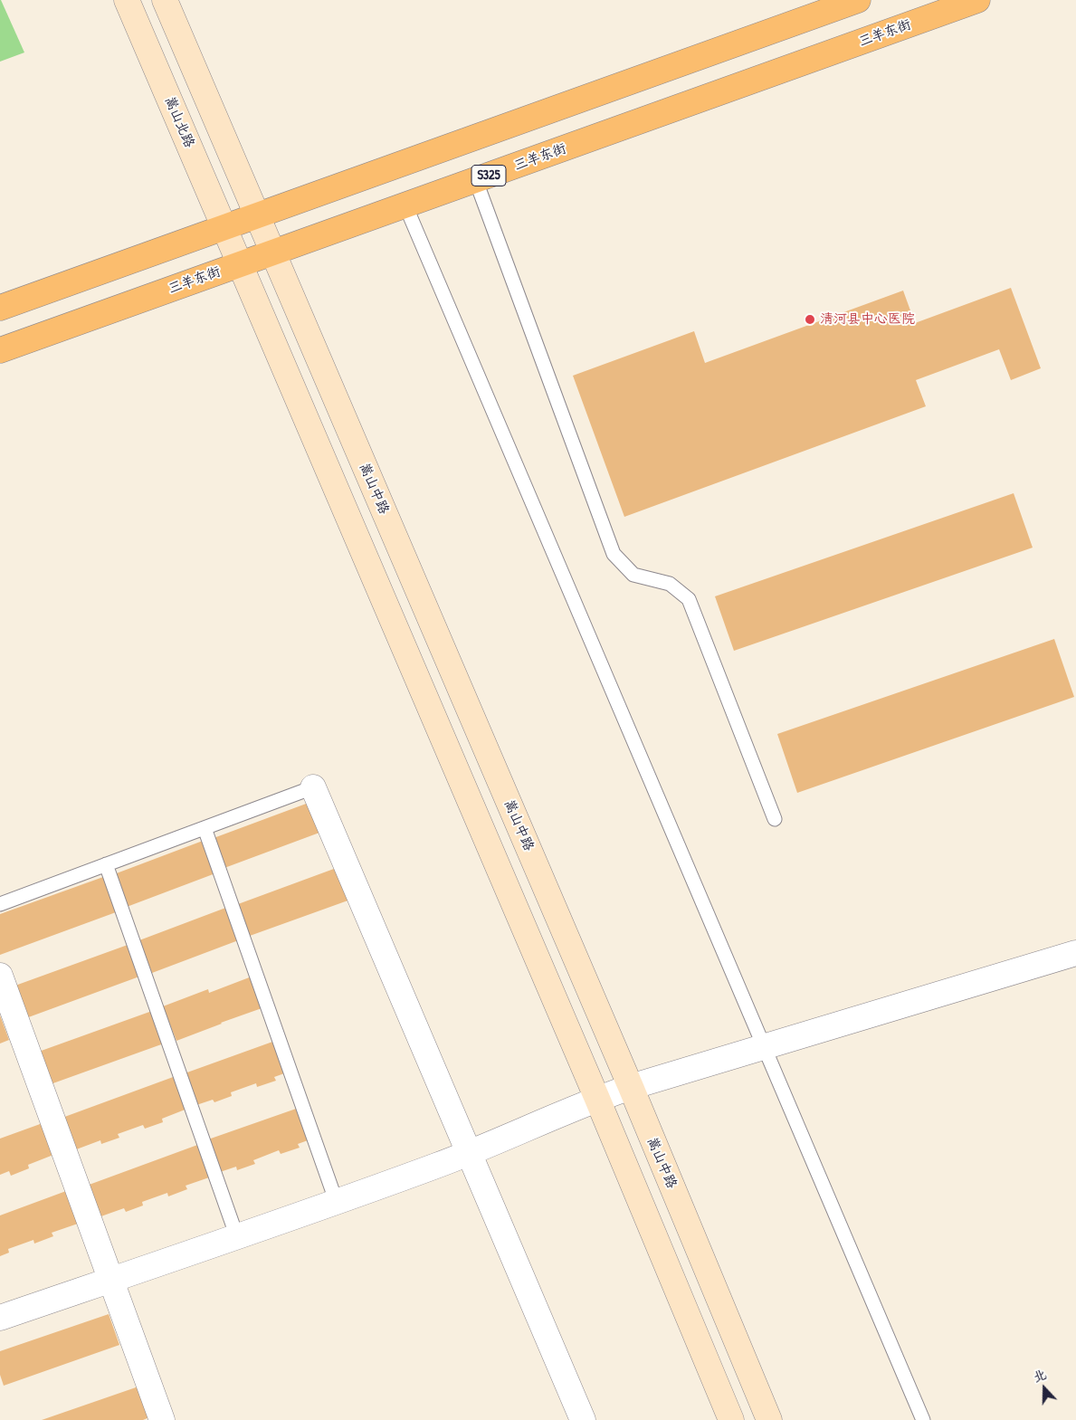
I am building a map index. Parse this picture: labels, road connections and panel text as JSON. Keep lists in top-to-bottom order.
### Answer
{
  "streets": {
    "main road": ["三羊东街", "S325"],
    "street": ["嵩山北路", "嵩山中路"]
  },
  "crossings": [
    ["三羊东街", "嵩山北路"],
    ["三羊东街", "嵩山中路"]
  ],
  "places": ["清河县中心医院"],
  "north": "top"
}
